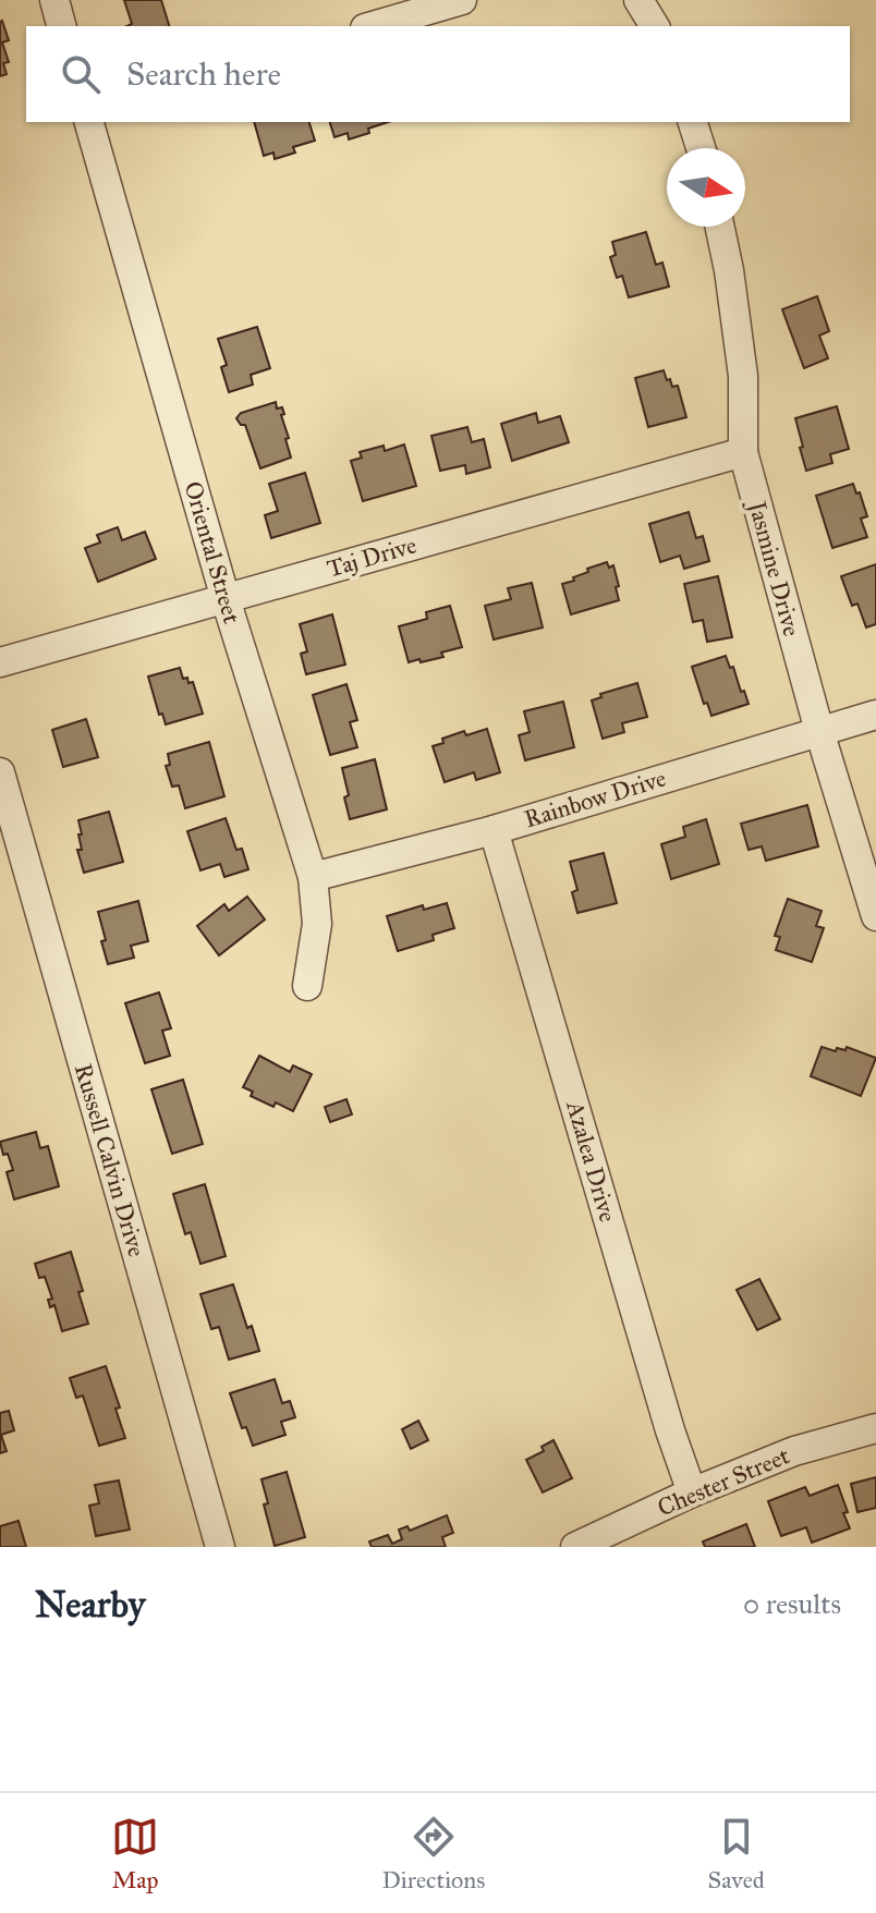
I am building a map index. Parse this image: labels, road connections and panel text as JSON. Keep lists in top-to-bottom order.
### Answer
{
  "streets": {
    "street": [
      "Oriental Street",
      "Taj Drive",
      "Jasmine Drive",
      "Rainbow Drive",
      "Russell Calvin Drive",
      "Azalea Drive",
      "Chester Street"
    ]
  },
  "crossings": [
    ["Oriental Street", "Taj Drive"],
    ["Oriental Street", "Rainbow Drive"],
    ["Taj Drive", "Jasmine Drive"],
    ["Jasmine Drive", "Rainbow Drive"],
    ["Rainbow Drive", "Azalea Drive"],
    ["Azalea Drive", "Chester Street"]
  ],
  "north": "right",
  "page": {
    "search": "Search here",
    "heading": ["Nearby", "0 results"],
    "nav": ["Map", "Directions", "Saved"]
  }
}
